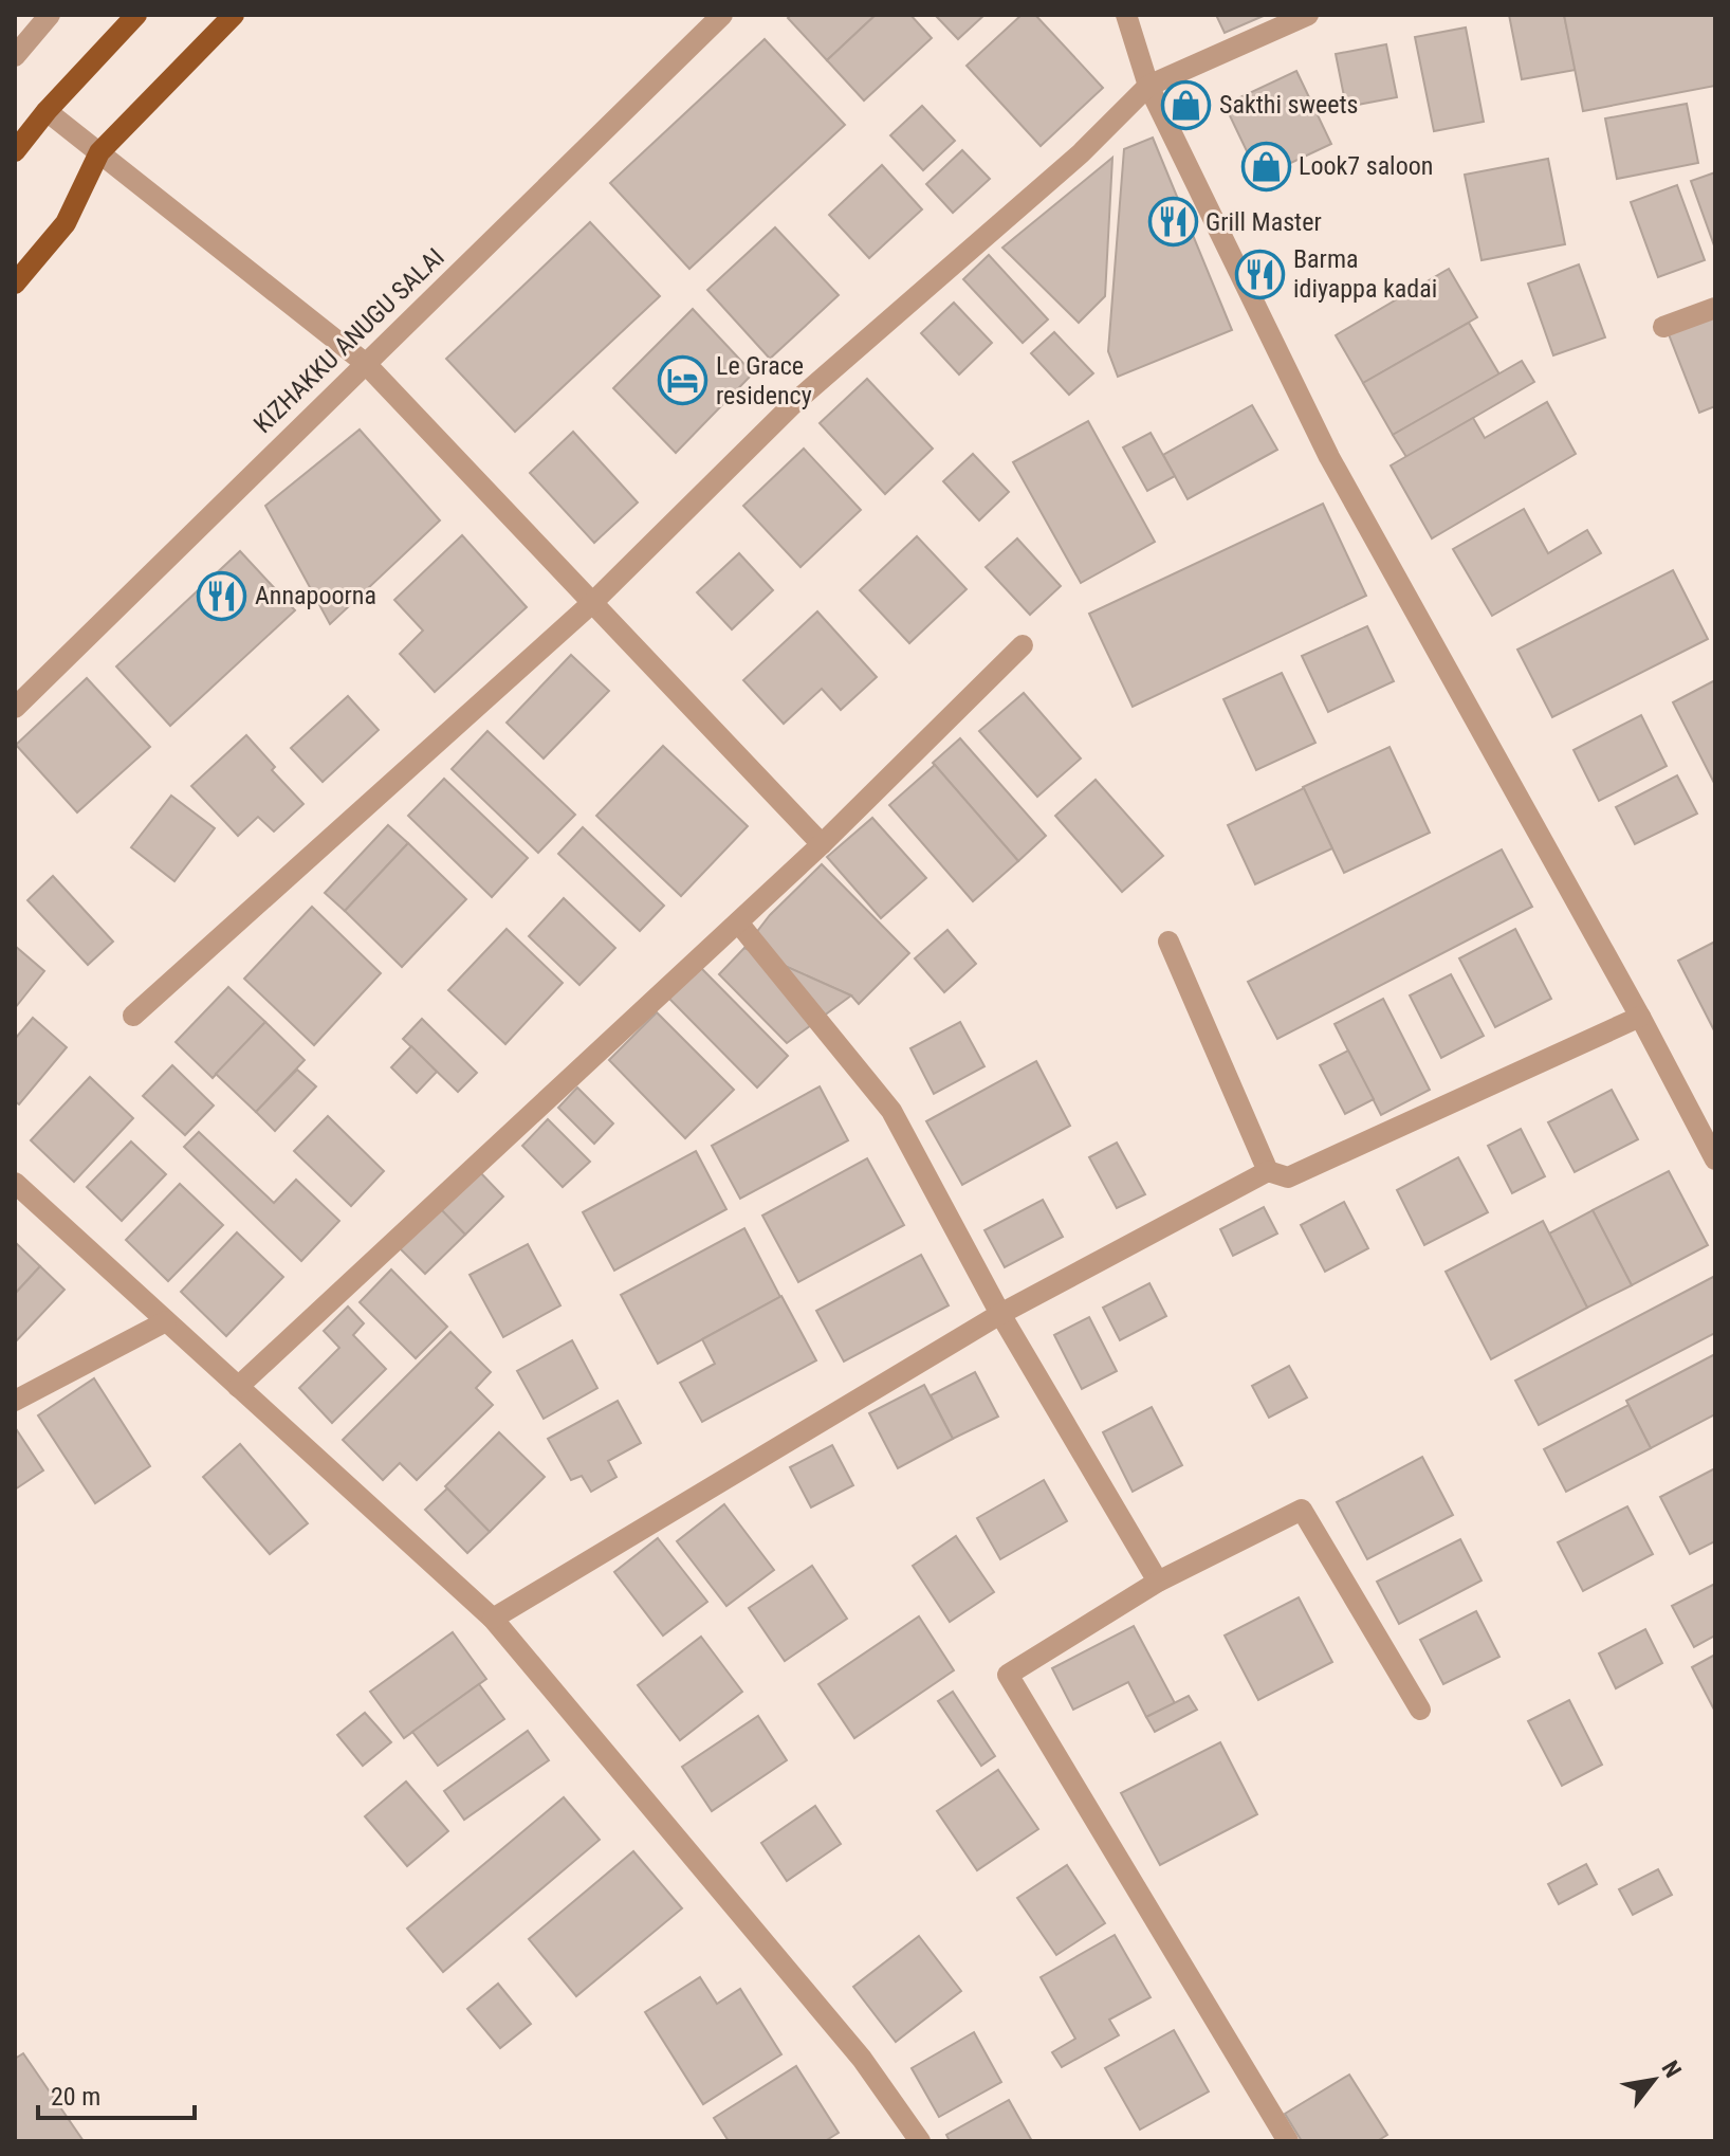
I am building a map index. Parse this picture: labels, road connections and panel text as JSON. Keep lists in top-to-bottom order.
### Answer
{
  "streets": {
    "street": ["KIZHAKKU ANUGU SALAI"]
  },
  "places": {
    "shop": ["Sakthi sweets", "Look7 saloon"],
    "restaurant": ["Grill Master", "Barma idiyappa kadai", "Annapoorna"],
    "hotel": ["Le Grace residency"]
  },
  "scale_bar": "20 m",
  "north": "top right"
}
